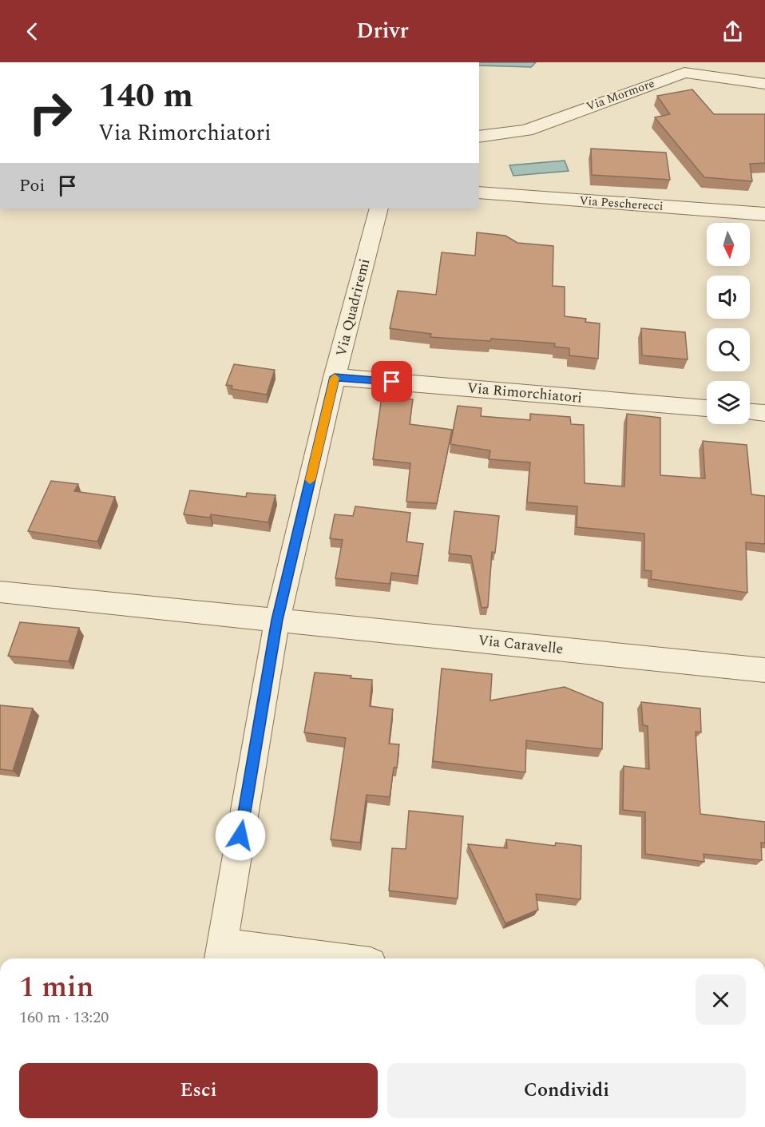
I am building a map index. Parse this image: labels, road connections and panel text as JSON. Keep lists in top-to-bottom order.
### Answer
{
  "streets": {
    "street": [
      "Via Mormore",
      "Via Pescherecci",
      "Via Quadriremi",
      "Via Rimorchiatori",
      "Via Caravelle"
    ]
  },
  "crossings": [
    ["Via Quadriremi", "Via Rimorchiatori"],
    ["Via Quadriremi", "Via Caravelle"]
  ],
  "north": "bottom",
  "page": {
    "header": "Drivr",
    "turn": ["140 m", "Via Rimorchiatori"],
    "then": "Poi",
    "heading": ["1 min", "160 m · 13:20"],
    "buttons": ["Esci", "Condividi"]
  }
}
